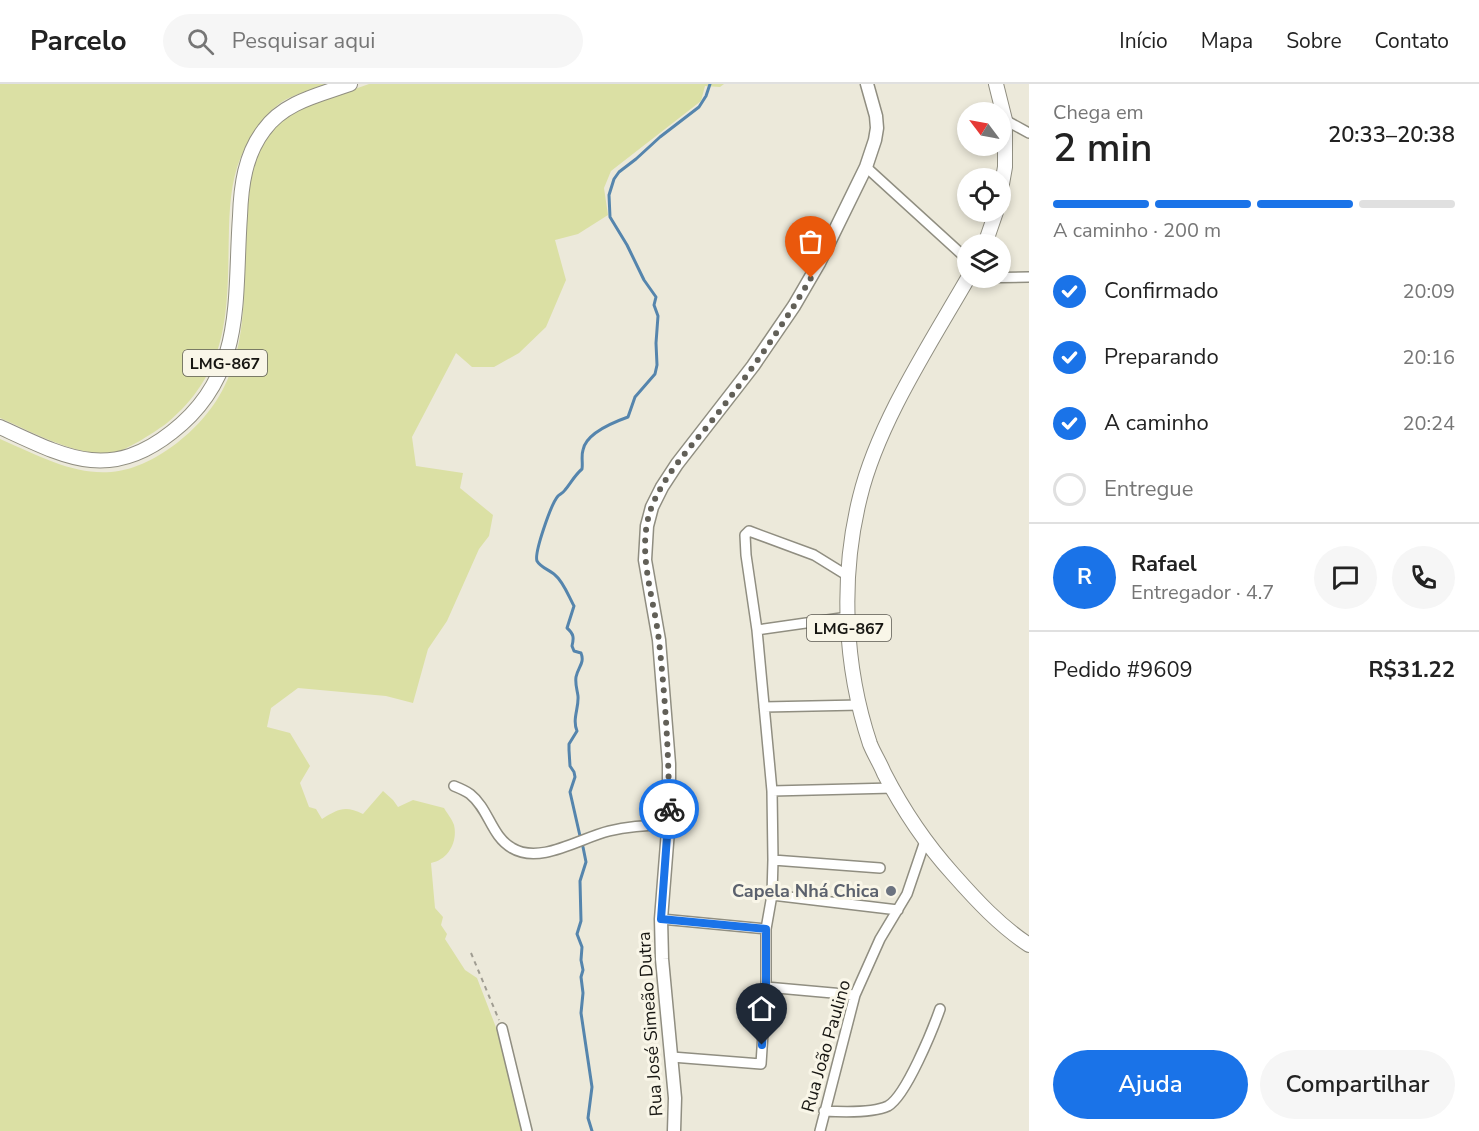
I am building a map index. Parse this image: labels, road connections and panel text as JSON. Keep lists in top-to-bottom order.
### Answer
{
  "streets": {
    "main road": ["LMG-867", "Rua José Simeão Dutra"],
    "street": ["Rua João Paulino"]
  },
  "crossings": [
    ["LMG-867", "Rua João Paulino"]
  ],
  "places": ["Capela Nhá Chica"],
  "north": "top left",
  "page": {
    "header": "Parcelo",
    "search": "Pesquisar aqui",
    "nav": [
      "Início",
      "Mapa",
      "Sobre",
      "Contato"
    ],
    "heading": ["2 min", "Chega em", "20:33–20:38"],
    "panel": [
      "Rafael",
      "Entregador · 4.7",
      "Pedido #9609",
      "R$31.22"
    ],
    "bar": "A caminho · 200 m",
    "list": [
      ["Confirmado", "20:09"],
      ["Preparando", "20:16"],
      ["A caminho", "20:24"],
      "Entregue"
    ],
    "round": "R",
    "buttons": ["Ajuda", "Compartilhar"]
  }
}
